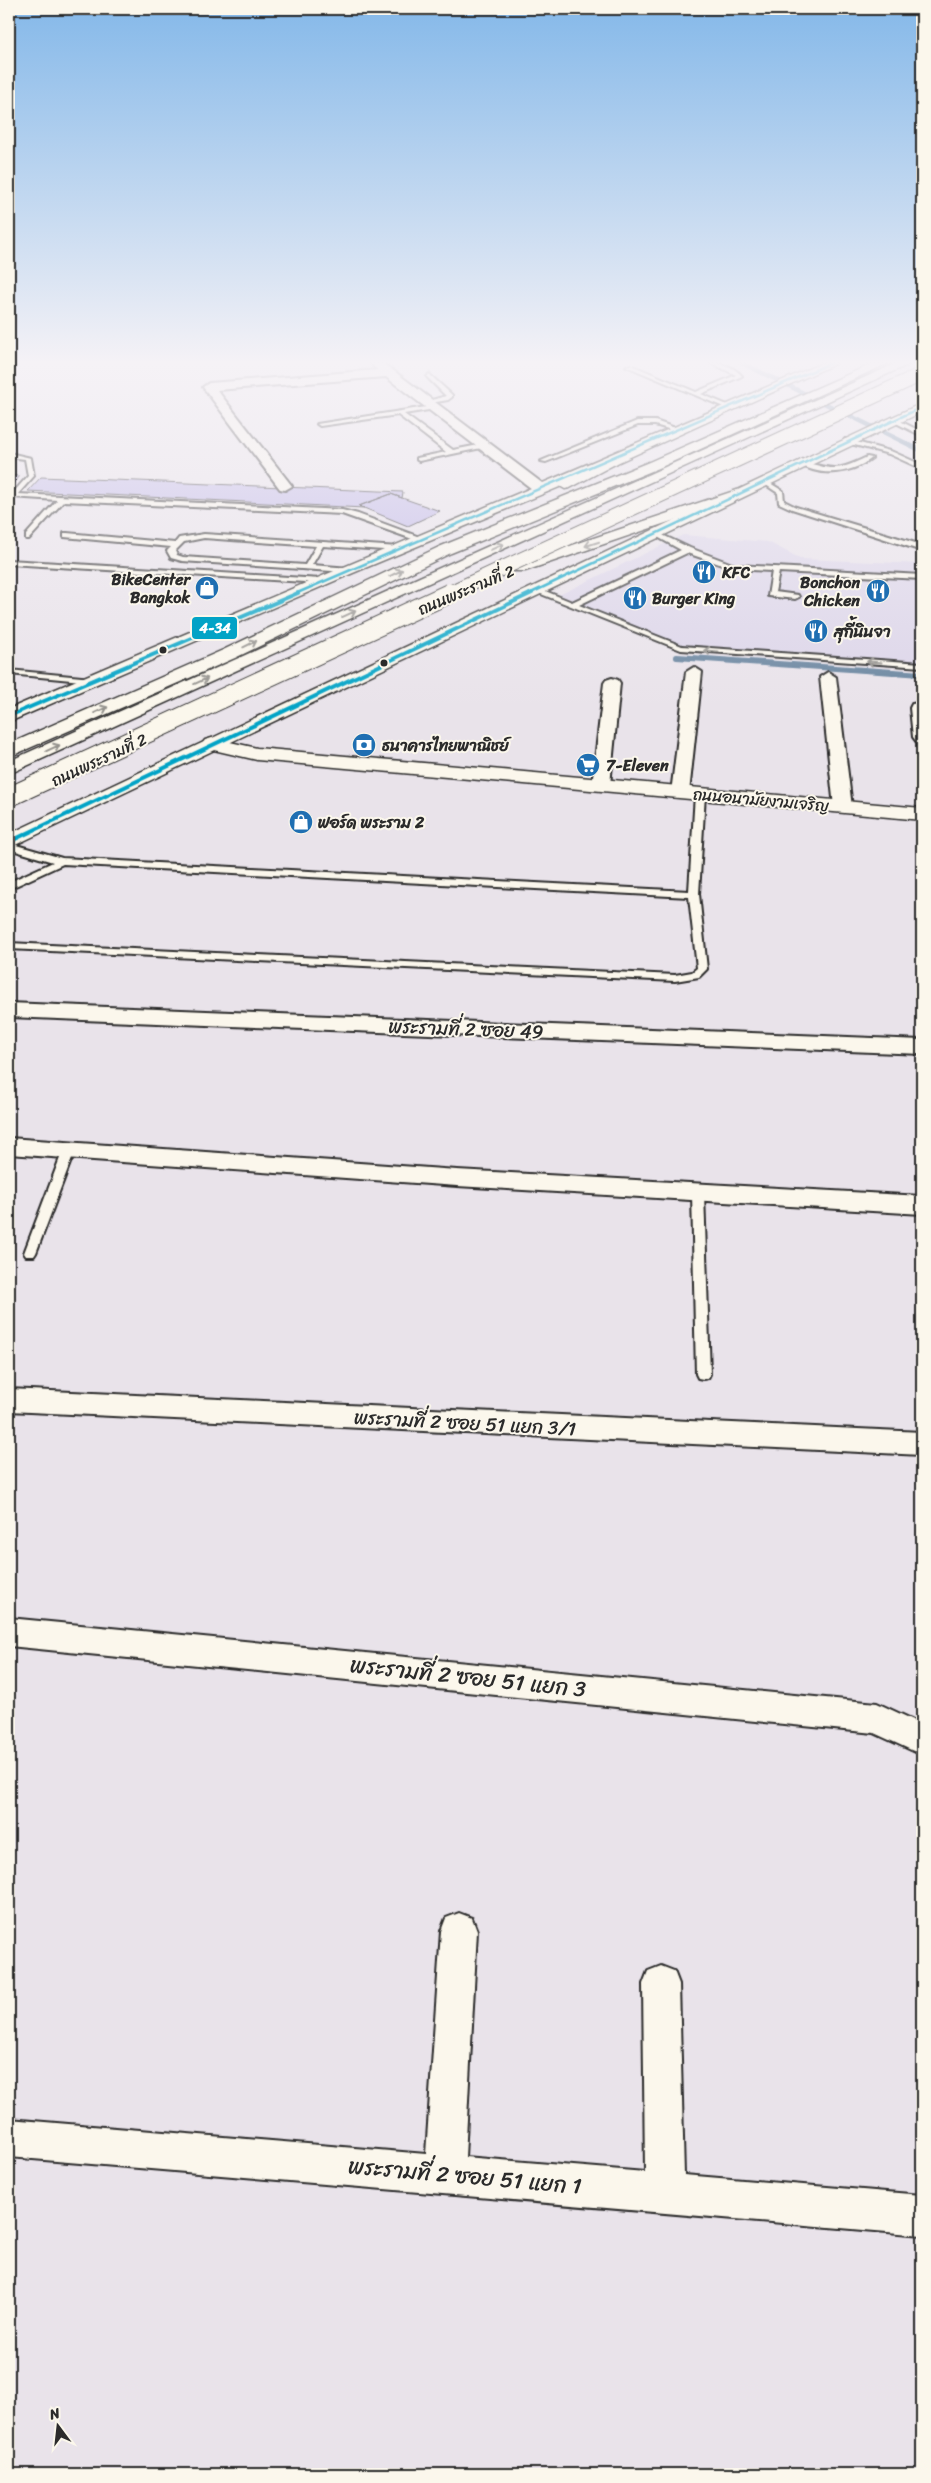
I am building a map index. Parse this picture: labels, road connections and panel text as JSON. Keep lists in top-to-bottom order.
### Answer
{
  "streets": {
    "main road": ["ถนนพระรามที่ 2", "ถนนอนามัยงามเจริญ"],
    "street": [
      "พระรามที่ 2 ซอย 49",
      "พระรามที่ 2 ซอย 51 แยก 3/1",
      "พระรามที่ 2 ซอย 51 แยก 3",
      "พระรามที่ 2 ซอย 51 แยก 1"
    ]
  },
  "crossings": [
    ["ถนนพระรามที่ 2", "ถนนอนามัยงามเจริญ"]
  ],
  "places": {
    "restaurant": [
      "KFC",
      "Bonchon Chicken",
      "Burger King",
      "สุกี้นินจา"
    ],
    "shop": ["BikeCenter Bangkok", "ฟอร์ด พระราม 2"],
    "bank": ["ธนาคารไทยพาณิชย์"],
    "supermarket": ["7-Eleven"]
  },
  "lines": ["transit line 4-34"],
  "north": "top"
}
